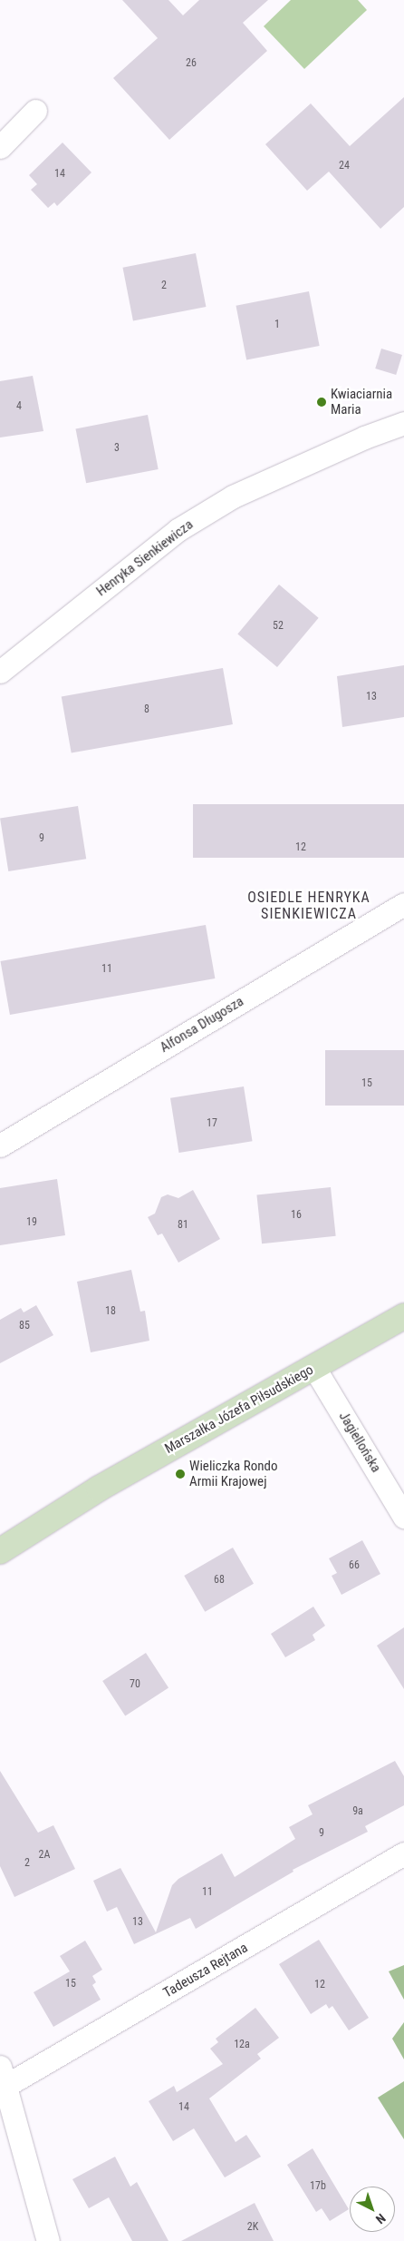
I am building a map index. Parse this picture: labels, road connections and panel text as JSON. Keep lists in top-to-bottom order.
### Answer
{
  "streets": {
    "main road": ["Marszałka Józefa Piłsudskiego"],
    "street": [
      "Henryka Sienkiewicza",
      "Alfonsa Długosza",
      "Jagiellońska",
      "Tadeusza Rejtana"
    ]
  },
  "crossings": [
    ["Marszałka Józefa Piłsudskiego", "Jagiellońska"]
  ],
  "districts": ["OSIEDLE HENRYKA SIENKIEWICZA"],
  "places": ["Kwiaciarnia Maria", "Wieliczka Rondo Armii Krajowej"],
  "house_numbers": [
    "26",
    "24",
    "14",
    "2",
    "1",
    "4",
    "3",
    "52",
    "13",
    "8",
    "9",
    "12",
    "11",
    "15",
    "17",
    "16",
    "19",
    "81",
    "18",
    "85",
    "66",
    "68",
    "70",
    "9a",
    "9",
    "2A",
    "2",
    "11",
    "13",
    "15",
    "12",
    "12a",
    "14",
    "17b",
    "2K"
  ],
  "north": "bottom right"
}
